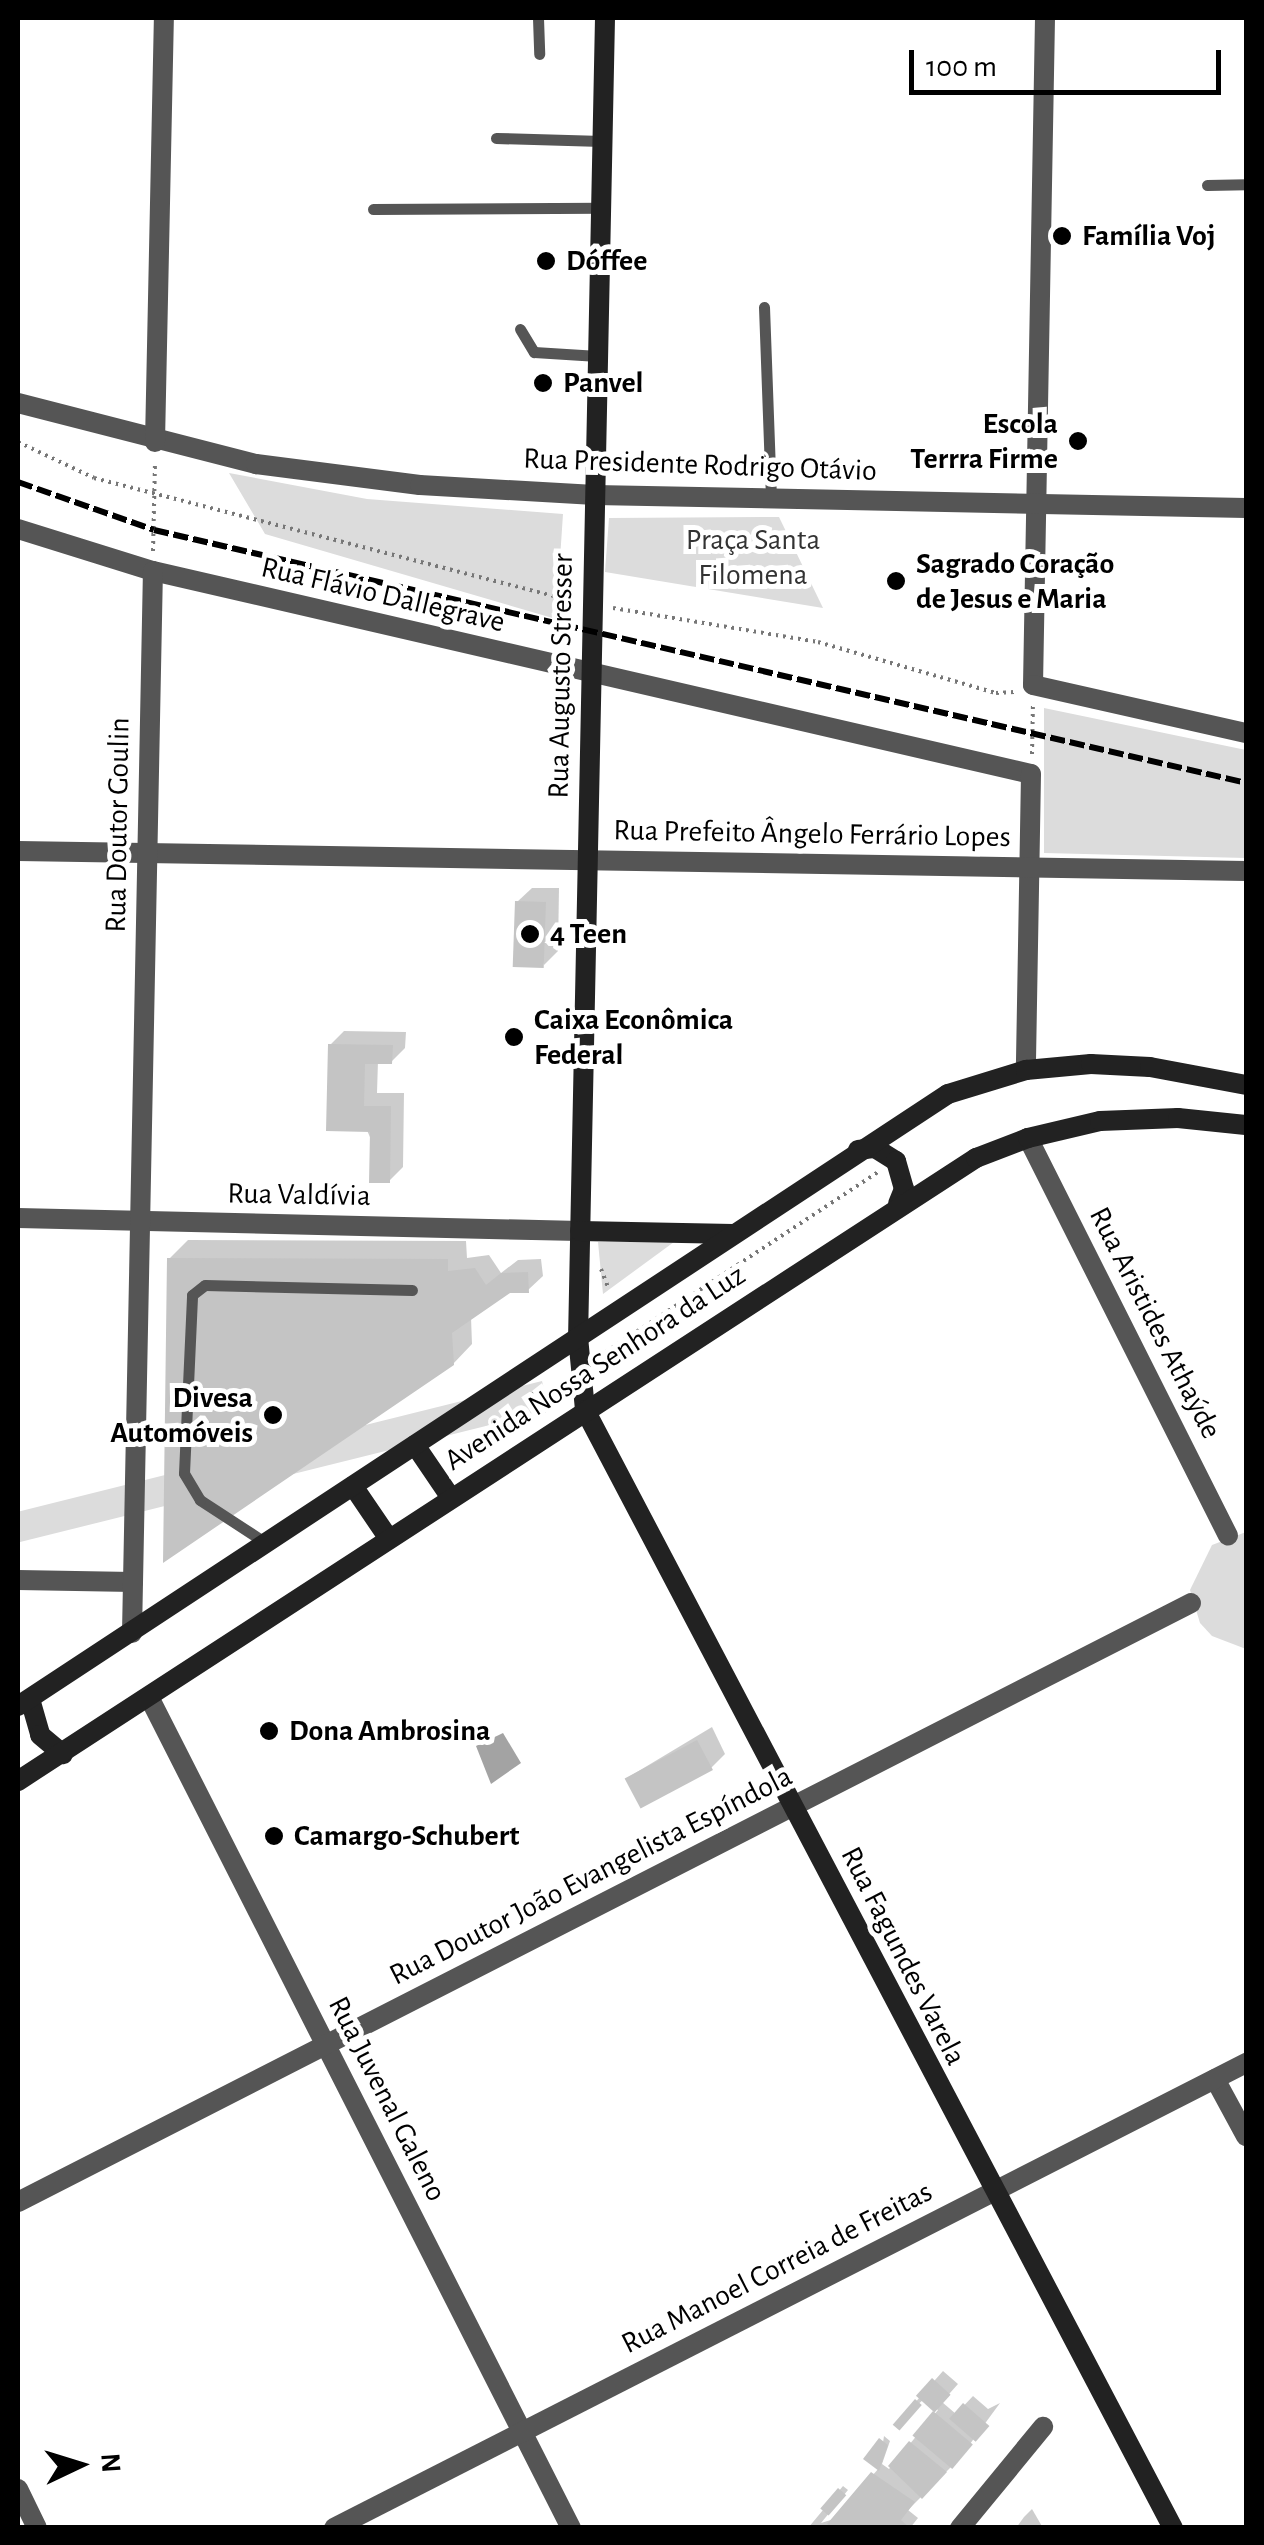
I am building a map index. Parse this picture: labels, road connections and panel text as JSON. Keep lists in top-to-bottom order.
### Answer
{
  "streets": {
    "main road": ["Rua Augusto Stresser", "Avenida Nossa Senhora da Luz", "Rua Fagundes Varela"],
    "street": [
      "Rua Presidente Rodrigo Otávio",
      "Rua Flávio Dallegrave",
      "Rua Doutor Goulin",
      "Rua Prefeito Ângelo Ferrário Lopes",
      "Rua Valdívia",
      "Rua Aristides Athaýde",
      "Rua Doutor João Evangelista Espíndola",
      "Rua Juvenal Galeno",
      "Rua Manoel Correia de Freitas"
    ]
  },
  "crossings": [
    ["Rua Presidente Rodrigo Otávio", "Rua Augusto Stresser"],
    ["Rua Flávio Dallegrave", "Rua Augusto Stresser"],
    ["Rua Flávio Dallegrave", "Rua Doutor Goulin"],
    ["Rua Augusto Stresser", "Rua Prefeito Ângelo Ferrário Lopes"],
    ["Rua Augusto Stresser", "Rua Valdívia"],
    ["Rua Augusto Stresser", "Avenida Nossa Senhora da Luz"],
    ["Rua Augusto Stresser", "Rua Fagundes Varela"],
    ["Rua Doutor Goulin", "Rua Prefeito Ângelo Ferrário Lopes"],
    ["Rua Doutor Goulin", "Rua Valdívia"],
    ["Rua Doutor Goulin", "Avenida Nossa Senhora da Luz"],
    ["Rua Aristides Athaýde", "Avenida Nossa Senhora da Luz"],
    ["Avenida Nossa Senhora da Luz", "Rua Fagundes Varela"],
    ["Avenida Nossa Senhora da Luz", "Rua Juvenal Galeno"],
    ["Rua Doutor João Evangelista Espíndola", "Rua Fagundes Varela"],
    ["Rua Doutor João Evangelista Espíndola", "Rua Juvenal Galeno"],
    ["Rua Fagundes Varela", "Rua Manoel Correia de Freitas"],
    ["Rua Juvenal Galeno", "Rua Manoel Correia de Freitas"]
  ],
  "parks": ["Praça Santa Filomena"],
  "places": [
    "Família Voj",
    "Dóffee",
    "Panvel",
    "Escola Terrra Firme",
    "Sagrado Coração de Jesus e Maria",
    "4 Teen",
    "Caixa Econômica Federal",
    "Divesa Automóveis",
    "Dona Ambrosina",
    "Camargo-Schubert"
  ],
  "scale_bar": "100 m",
  "north": "right"
}
